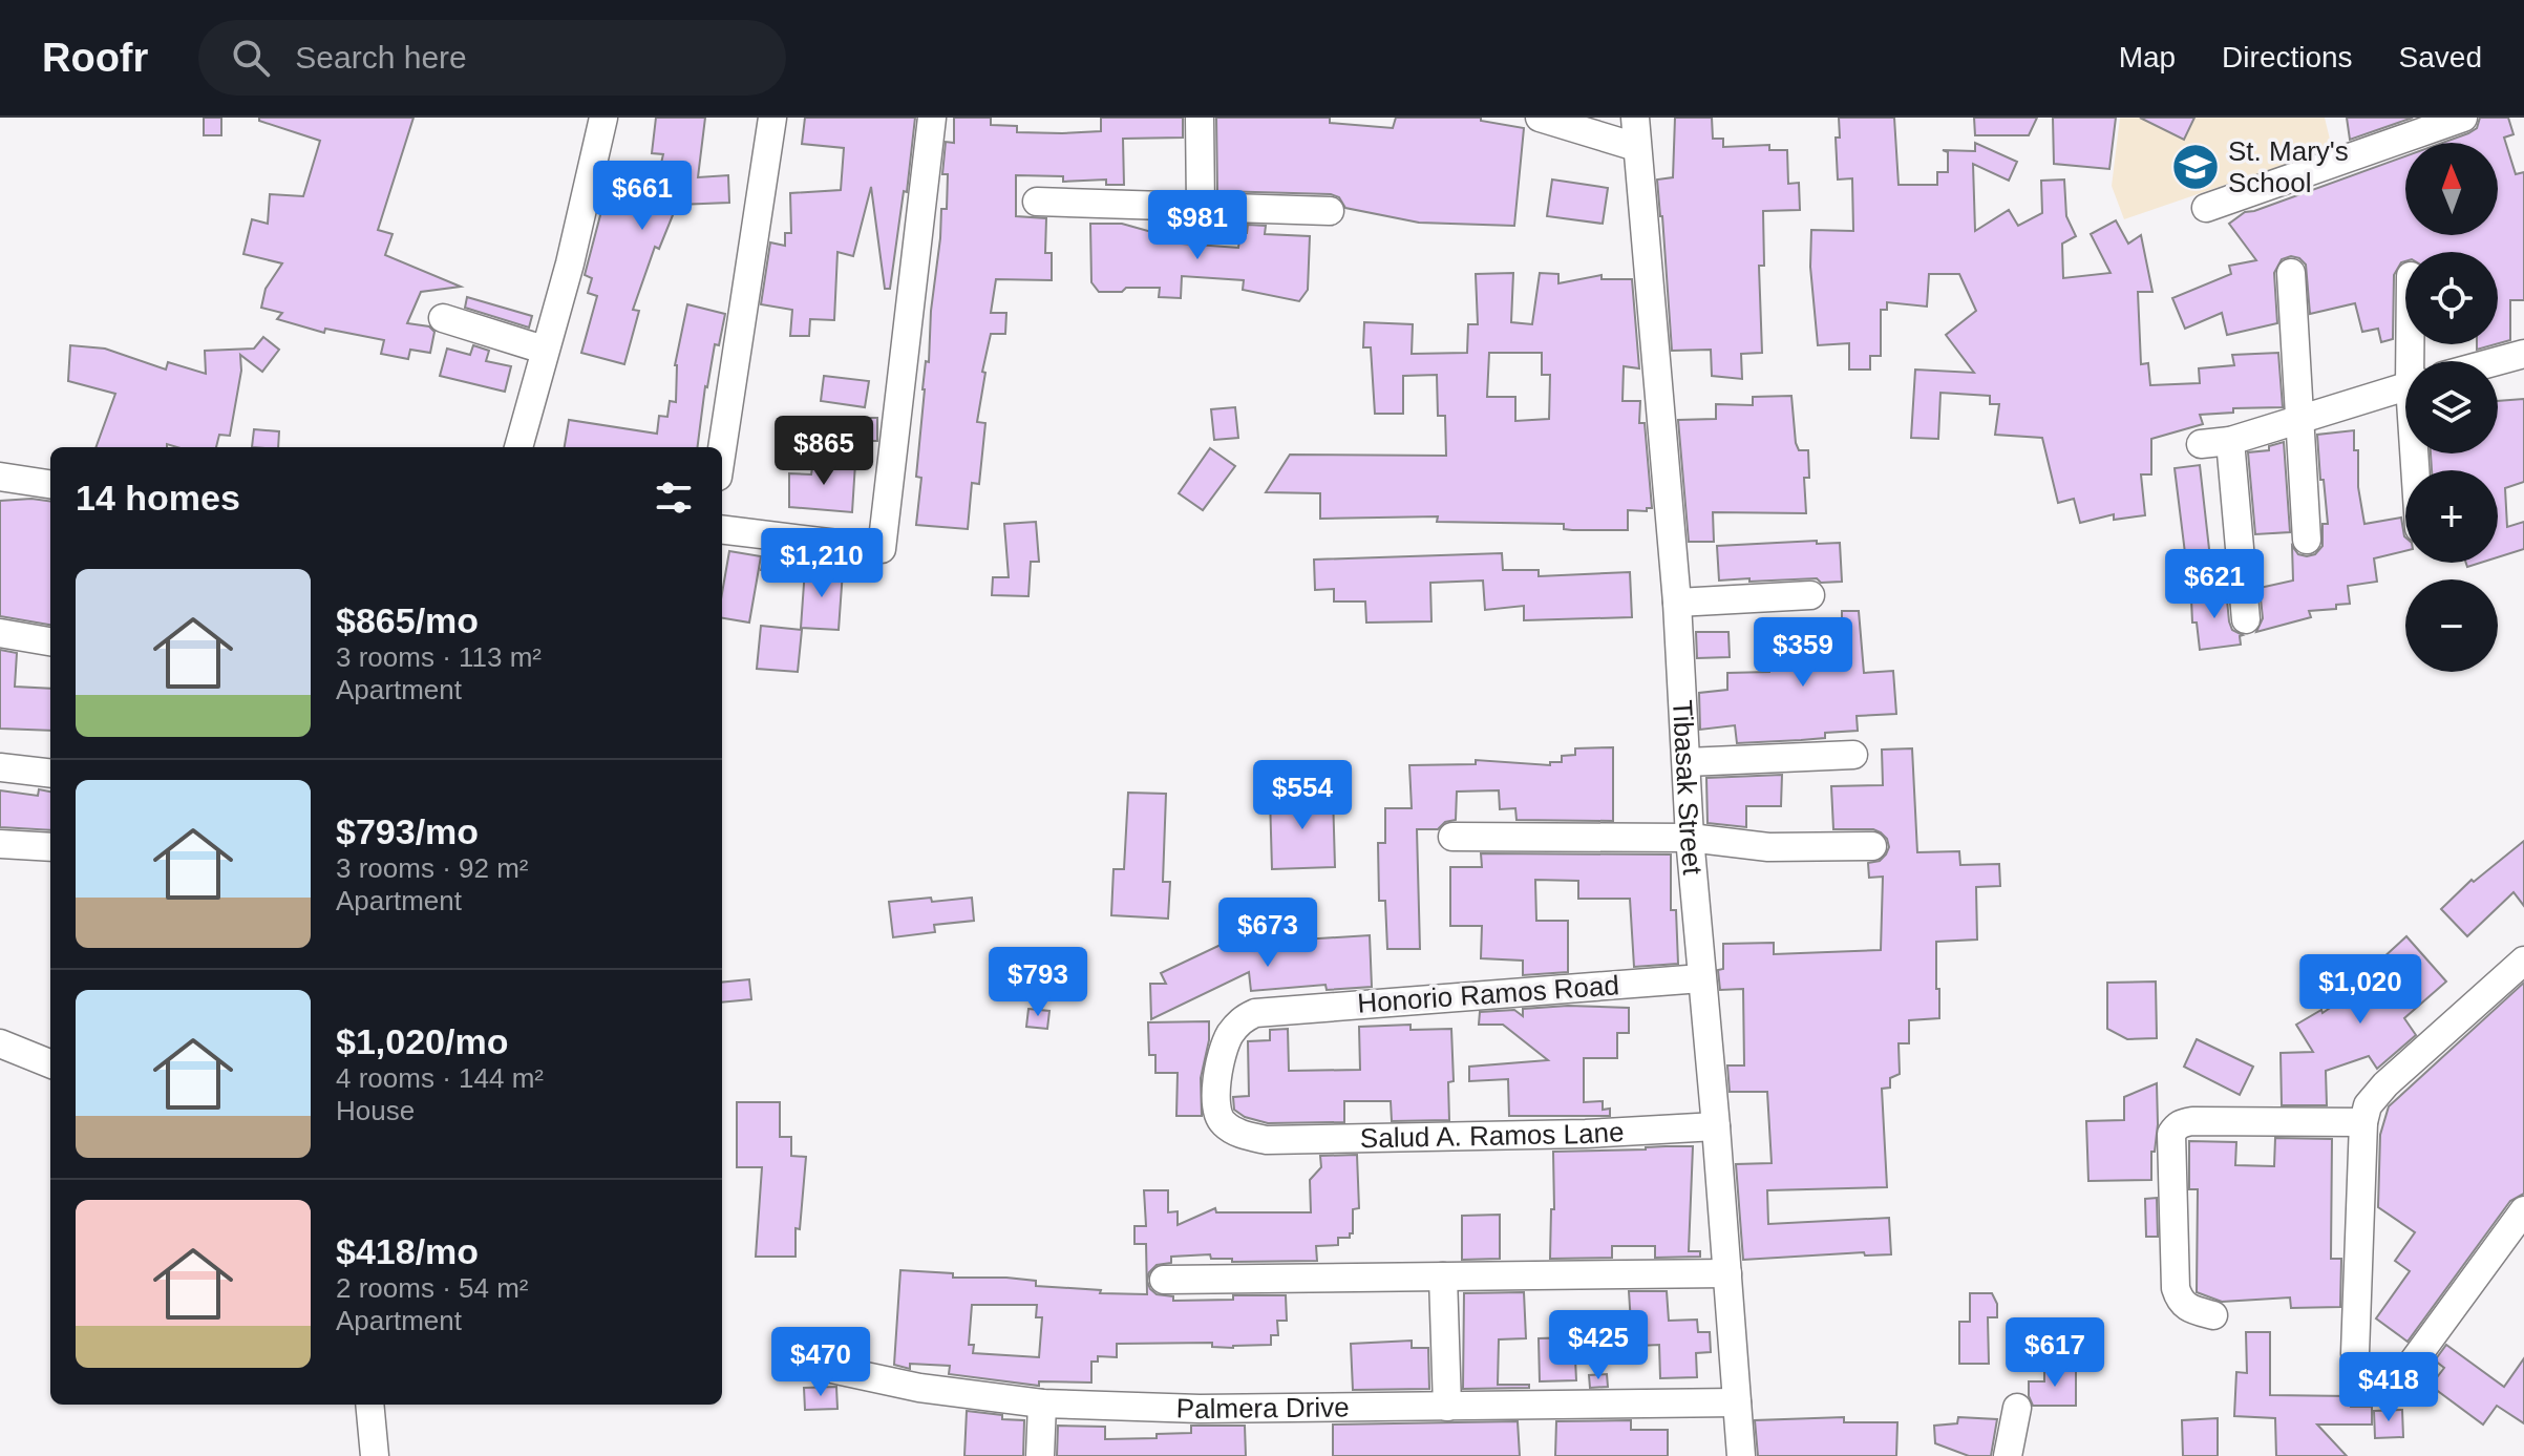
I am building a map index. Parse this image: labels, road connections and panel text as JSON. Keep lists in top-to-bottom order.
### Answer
{
  "streets": {
    "street": [
      "Tibasak Street",
      "Honorio Ramos Road",
      "Salud A. Ramos Lane",
      "Palmera Drive"
    ]
  },
  "crossings": [
    ["Tibasak Street", "Honorio Ramos Road"],
    ["Tibasak Street", "Salud A. Ramos Lane"],
    ["Tibasak Street", "Palmera Drive"],
    ["Honorio Ramos Road", "Salud A. Ramos Lane"]
  ],
  "places": {
    "school or university": ["St. Mary's School"]
  },
  "north": "top",
  "page": {
    "header": "Roofr",
    "search": "Search here",
    "nav": ["Map", "Directions", "Saved"],
    "map_buttons": ["+", "−"],
    "price": [
      "$661",
      "$981",
      "$865",
      "$1,210",
      "$621",
      "$359",
      "$554",
      "$673",
      "$793",
      "$1,020",
      "$425",
      "$617",
      "$470",
      "$418"
    ],
    "heading": "14 homes",
    "list": [
      {
        "name": "$865/mo",
        "note": "3 rooms · 113 m² · Apartment"
      },
      {
        "name": "$793/mo",
        "note": "3 rooms · 92 m² · Apartment"
      },
      {
        "name": "$1,020/mo",
        "note": "4 rooms · 144 m² · House"
      },
      {
        "name": "$418/mo",
        "note": "2 rooms · 54 m² · Apartment"
      }
    ]
  }
}
